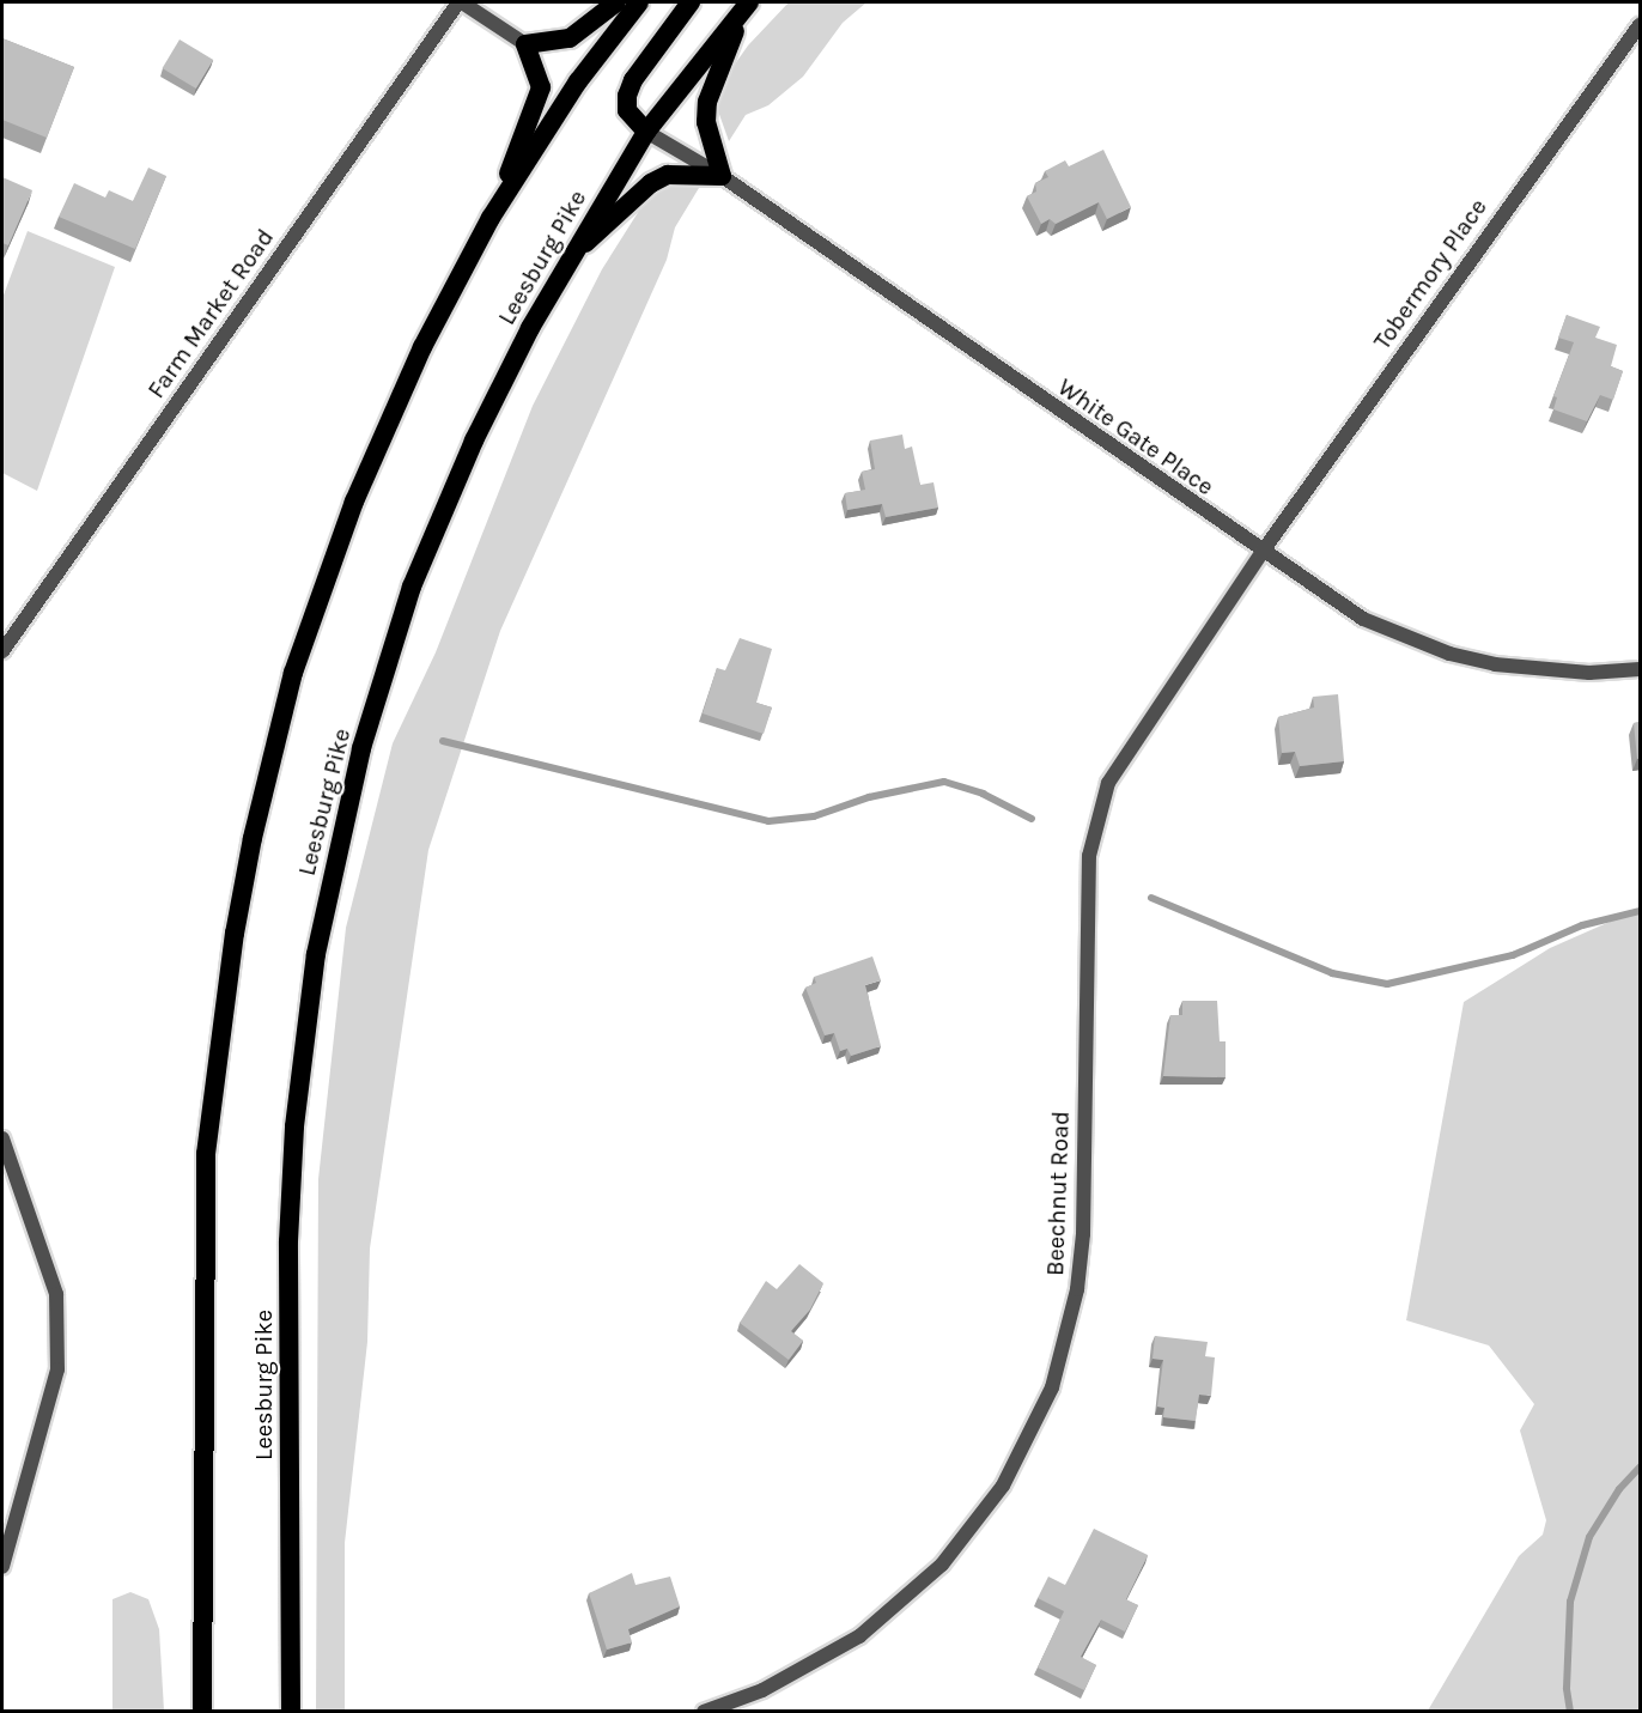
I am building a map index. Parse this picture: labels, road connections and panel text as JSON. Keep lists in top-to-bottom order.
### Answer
{
  "streets": {
    "highway": ["Leesburg Pike"],
    "street": [
      "Tobermory Place",
      "Farm Market Road",
      "White Gate Place",
      "Beechnut Road"
    ]
  },
  "crossings": [
    ["Leesburg Pike", "White Gate Place"],
    ["Tobermory Place", "White Gate Place"],
    ["Tobermory Place", "Beechnut Road"],
    ["White Gate Place", "Beechnut Road"]
  ]
}
